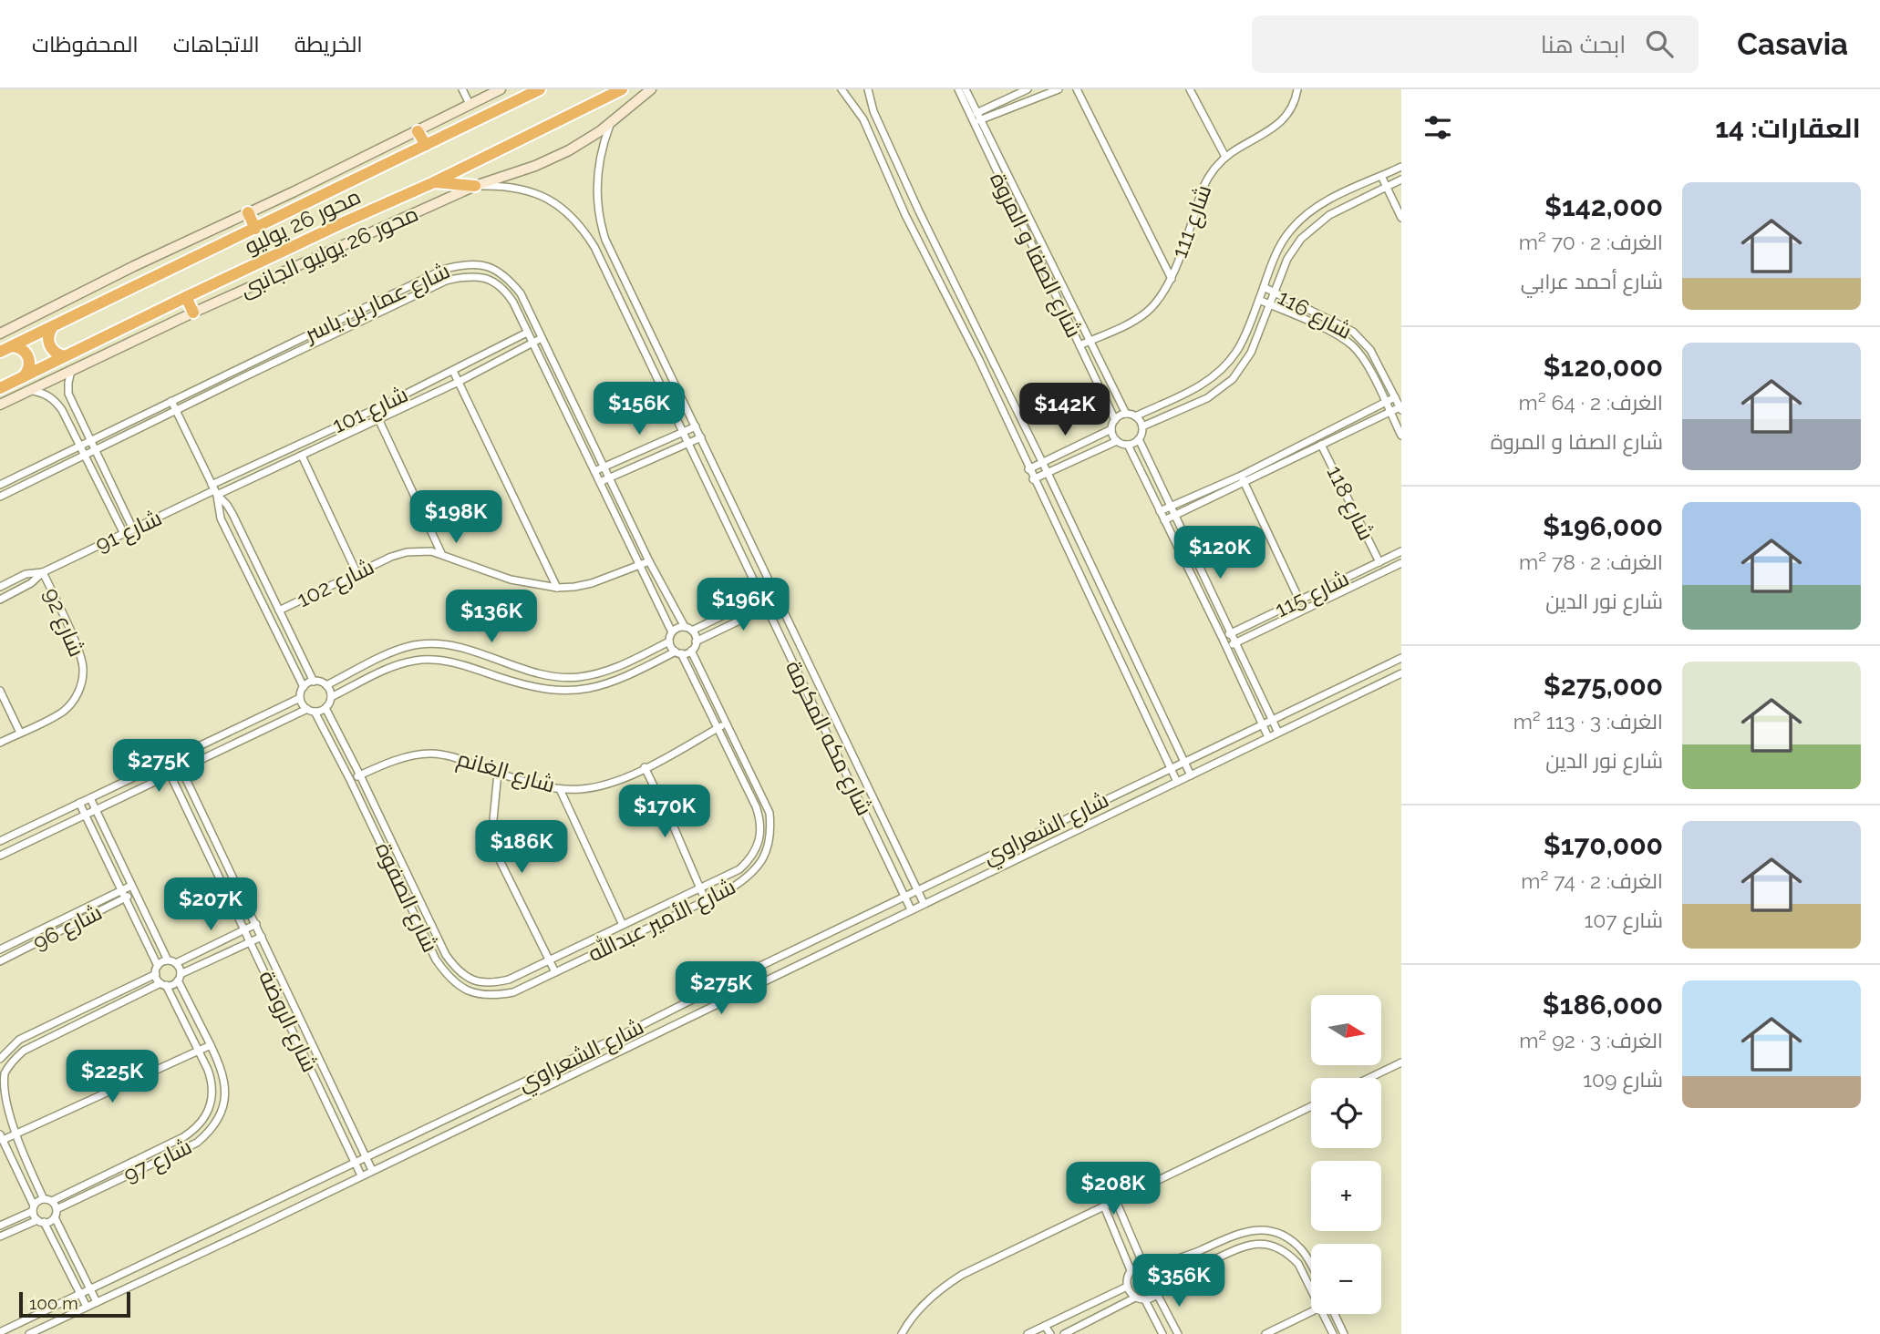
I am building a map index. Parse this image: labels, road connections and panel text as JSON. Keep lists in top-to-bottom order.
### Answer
{
  "streets": {
    "highway": ["محور 26 يوليو"],
    "street": [
      "شارع 111",
      "محور 26 يوليو الجانبى",
      "شارع الصفا و المروة",
      "شارع عمار بن ياسر",
      "شارع 116",
      "شارع 101",
      "شارع 118",
      "شارع 91",
      "شارع 102",
      "شارع 115",
      "شارع 92",
      "شارع مكه المكرمة",
      "شارع الغانم",
      "شارع الشعراوي",
      "شارع الصفوة",
      "شارع الأمير عبدالله",
      "شارع 96",
      "شارع الروضة",
      "شارع 97"
    ]
  },
  "crossings": [
    ["شارع 111", "شارع الصفا و المروة"],
    ["محور 26 يوليو الجانبى", "شارع مكه المكرمة"],
    ["شارع عمار بن ياسر", "شارع 101"],
    ["شارع عمار بن ياسر", "شارع 102"],
    ["شارع عمار بن ياسر", "شارع الأمير عبدالله"],
    ["شارع 101", "شارع 91"],
    ["شارع 118", "شارع 115"],
    ["شارع 91", "شارع 92"],
    ["شارع مكه المكرمة", "شارع الشعراوي"],
    ["شارع الغانم", "شارع الصفوة"],
    ["شارع الغانم", "شارع الأمير عبدالله"],
    ["شارع الشعراوي", "شارع الروضة"],
    ["شارع الصفوة", "شارع الأمير عبدالله"]
  ],
  "scale_bar": "100 m",
  "north": "right",
  "page": {
    "header": "Casavia",
    "search": "ابحث هنا",
    "nav": ["الخريطة", "الاتجاهات", "المحفوظات"],
    "heading": "العقارات: 14",
    "list": [
      {
        "name": "$142,000",
        "note": "الغرف: 2 · 70 m² · شارع أحمد عرابي"
      },
      {
        "name": "$120,000",
        "note": "الغرف: 2 · 64 m² · شارع الصفا و المروة"
      },
      {
        "name": "$196,000",
        "note": "الغرف: 2 · 78 m² · شارع نور الدين"
      },
      {
        "name": "$275,000",
        "note": "الغرف: 3 · 113 m² · شارع نور الدين"
      },
      {
        "name": "$170,000",
        "note": "الغرف: 2 · 74 m² · شارع 107"
      },
      {
        "name": "$186,000",
        "note": "الغرف: 3 · 92 m² · شارع 109"
      }
    ],
    "price": [
      "$156K",
      "$142K",
      "$198K",
      "$120K",
      "$196K",
      "$136K",
      "$275K",
      "$170K",
      "$186K",
      "$207K",
      "$275K",
      "$225K",
      "$208K",
      "$356K"
    ],
    "map_buttons": ["+", "−"],
    "scale": "100 m"
  }
}
